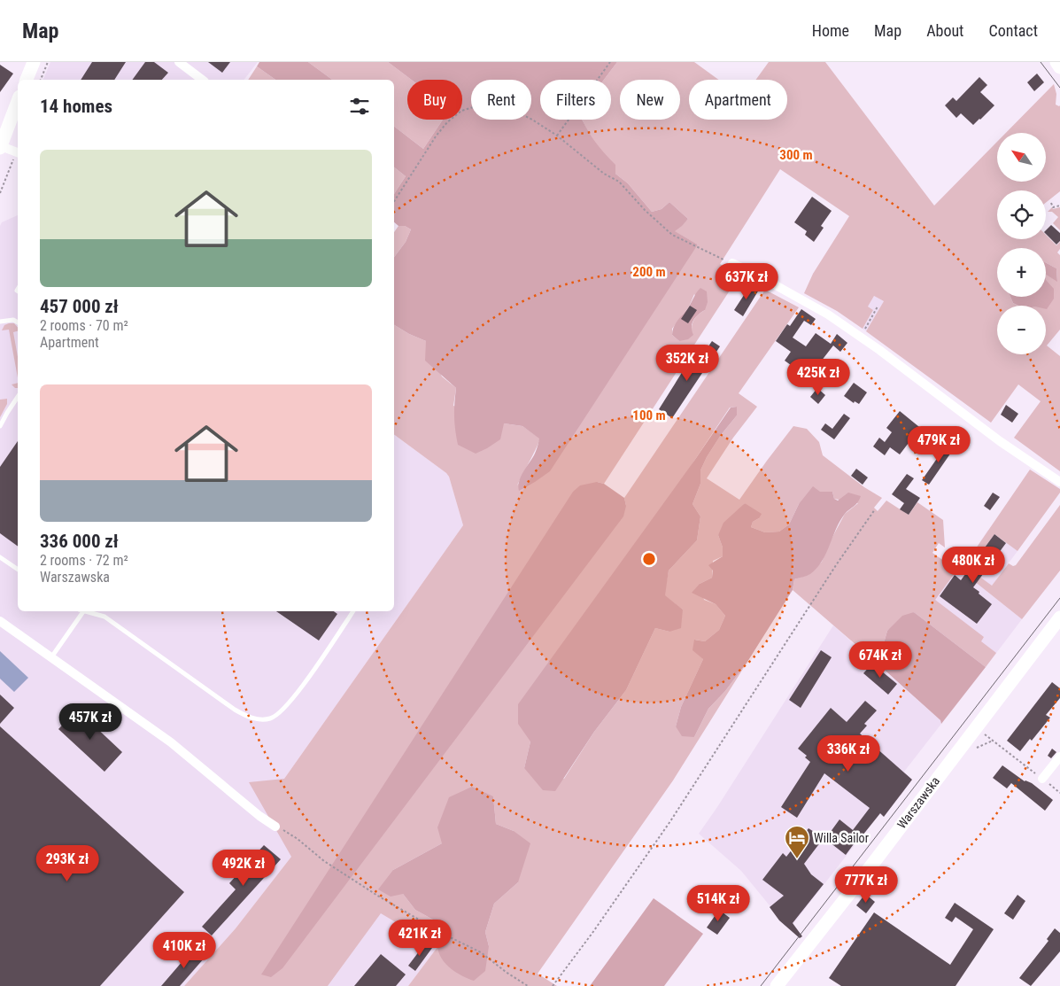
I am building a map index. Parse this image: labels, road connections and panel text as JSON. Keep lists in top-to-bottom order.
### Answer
{
  "streets": {
    "main road": ["Warszawska"]
  },
  "places": {
    "hotel": ["Willa Sailor"]
  },
  "north": "top left",
  "page": {
    "header": "Map",
    "nav": [
      "Home",
      "Map",
      "About",
      "Contact"
    ],
    "chip": [
      "Buy",
      "Rent",
      "Filters",
      "New",
      "Apartment"
    ],
    "heading": "14 homes",
    "map_buttons": ["+", "−"],
    "list": [
      {
        "name": "457 000 zł",
        "note": "2 rooms · 70 m² · Apartment"
      },
      {
        "name": "336 000 zł",
        "note": "2 rooms · 72 m² · Warszawska"
      }
    ],
    "price": [
      "637K zł",
      "352K zł",
      "425K zł",
      "479K zł",
      "480K zł",
      "674K zł",
      "457K zł",
      "336K zł",
      "293K zł",
      "492K zł",
      "777K zł",
      "514K zł",
      "421K zł",
      "410K zł"
    ]
  },
  "rings": ["300 m", "200 m", "100 m"]
}
